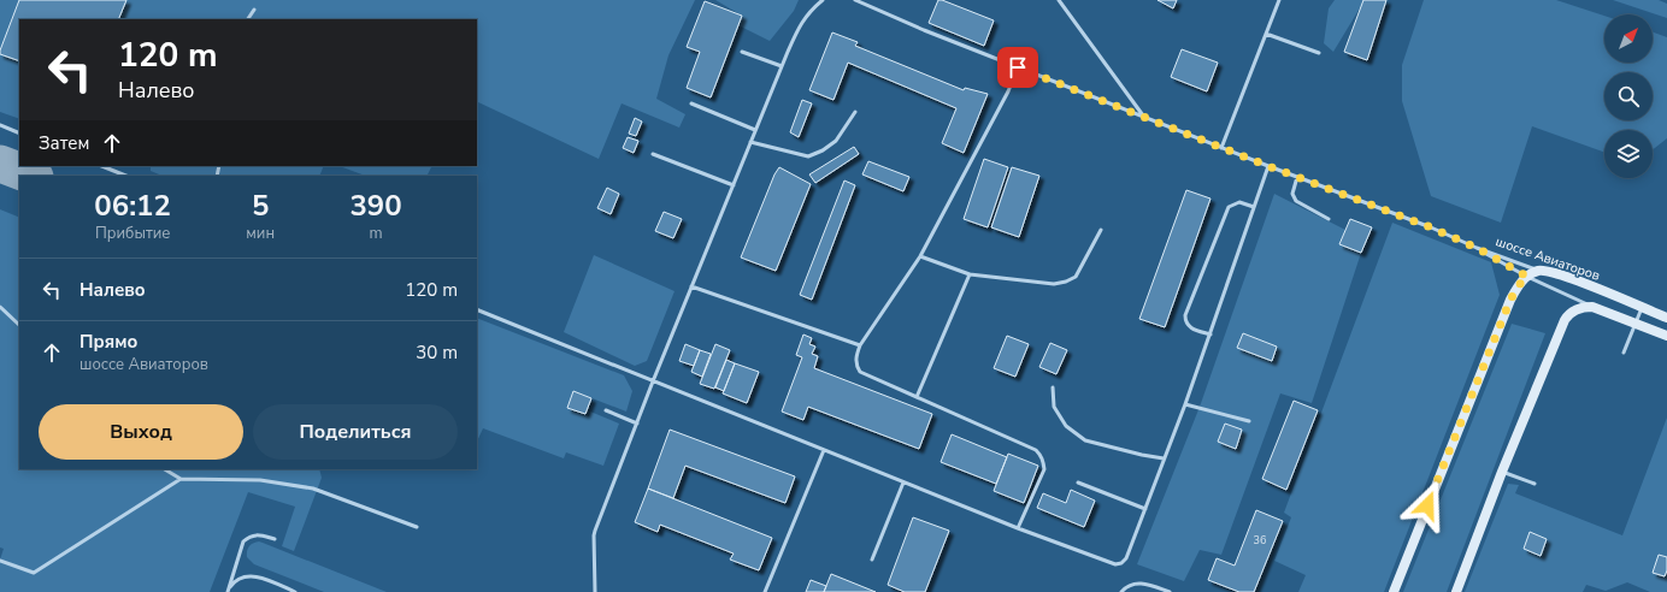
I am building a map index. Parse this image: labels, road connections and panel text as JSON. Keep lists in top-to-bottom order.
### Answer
{
  "streets": {
    "street": ["шоссе Авиаторов"]
  },
  "house_numbers": ["36"],
  "north": "top right",
  "page": {
    "turn": ["120 m", "Налево"],
    "then": "Затем",
    "eta": [
      "06:12",
      "Прибытие",
      "5",
      "мин",
      "390",
      "m"
    ],
    "list": [
      {
        "name": "Налево",
        "value": "120 m"
      },
      {
        "name": "Прямо",
        "note": "шоссе Авиаторов",
        "value": "30 m"
      }
    ],
    "buttons": ["Выход", "Поделиться"]
  }
}
